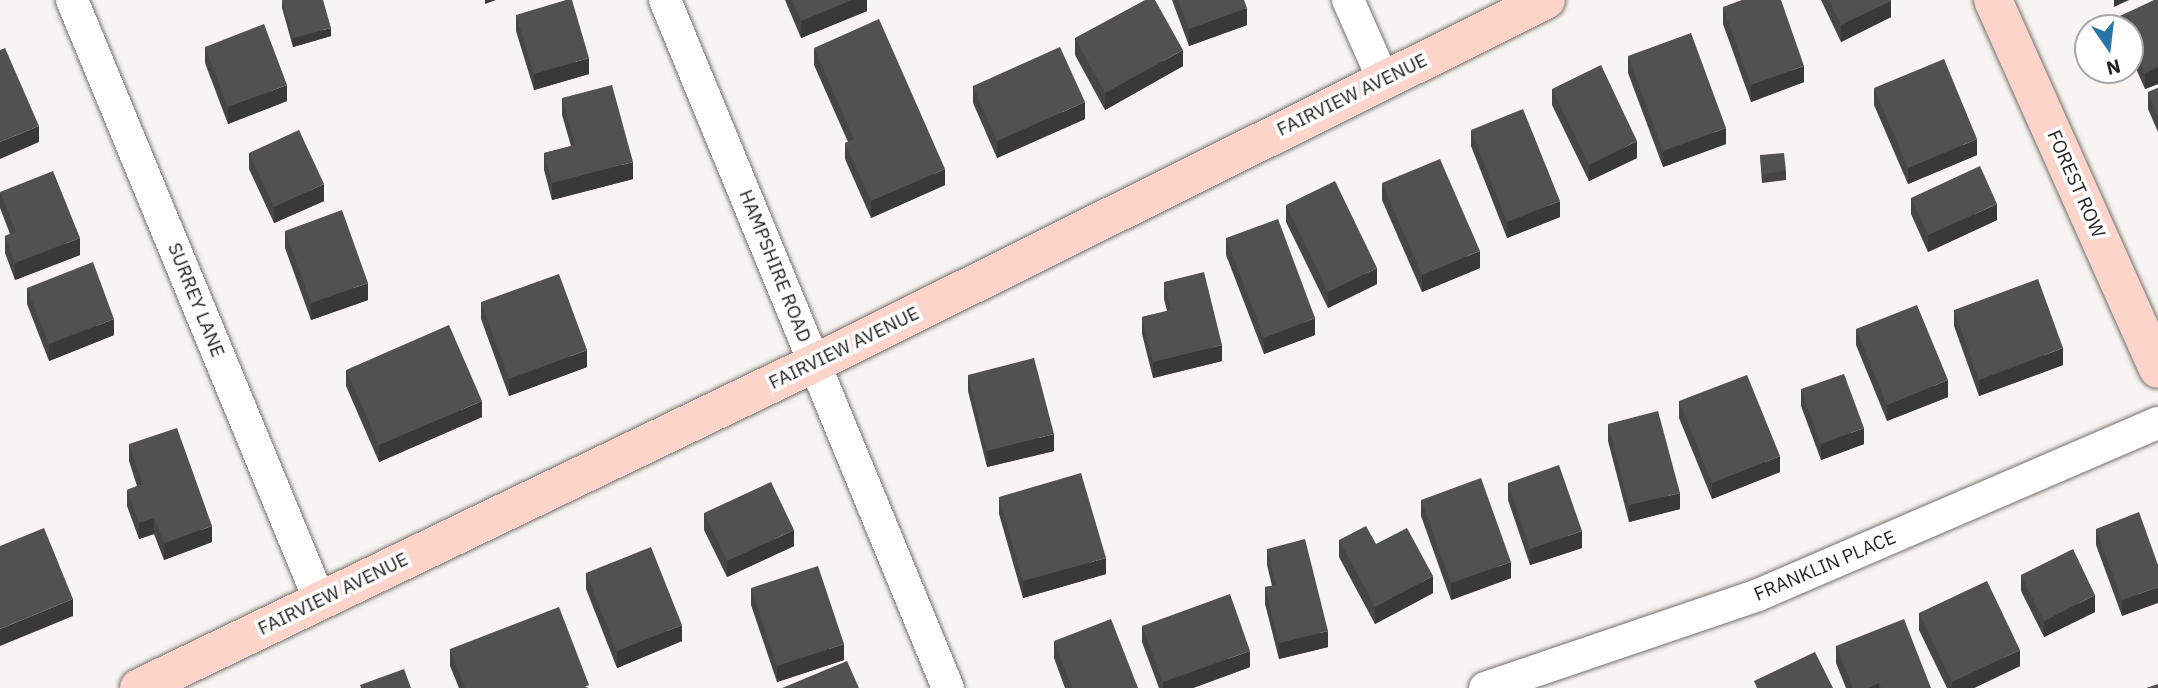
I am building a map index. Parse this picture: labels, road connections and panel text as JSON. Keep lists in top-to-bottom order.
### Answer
{
  "streets": {
    "street": [
      "FAIRVIEW AVENUE",
      "FOREST ROW",
      "HAMPSHIRE ROAD",
      "SURREY LANE",
      "FRANKLIN PLACE"
    ]
  },
  "crossings": [
    ["FAIRVIEW AVENUE", "HAMPSHIRE ROAD"],
    ["FAIRVIEW AVENUE", "SURREY LANE"]
  ],
  "north": "bottom"
}
